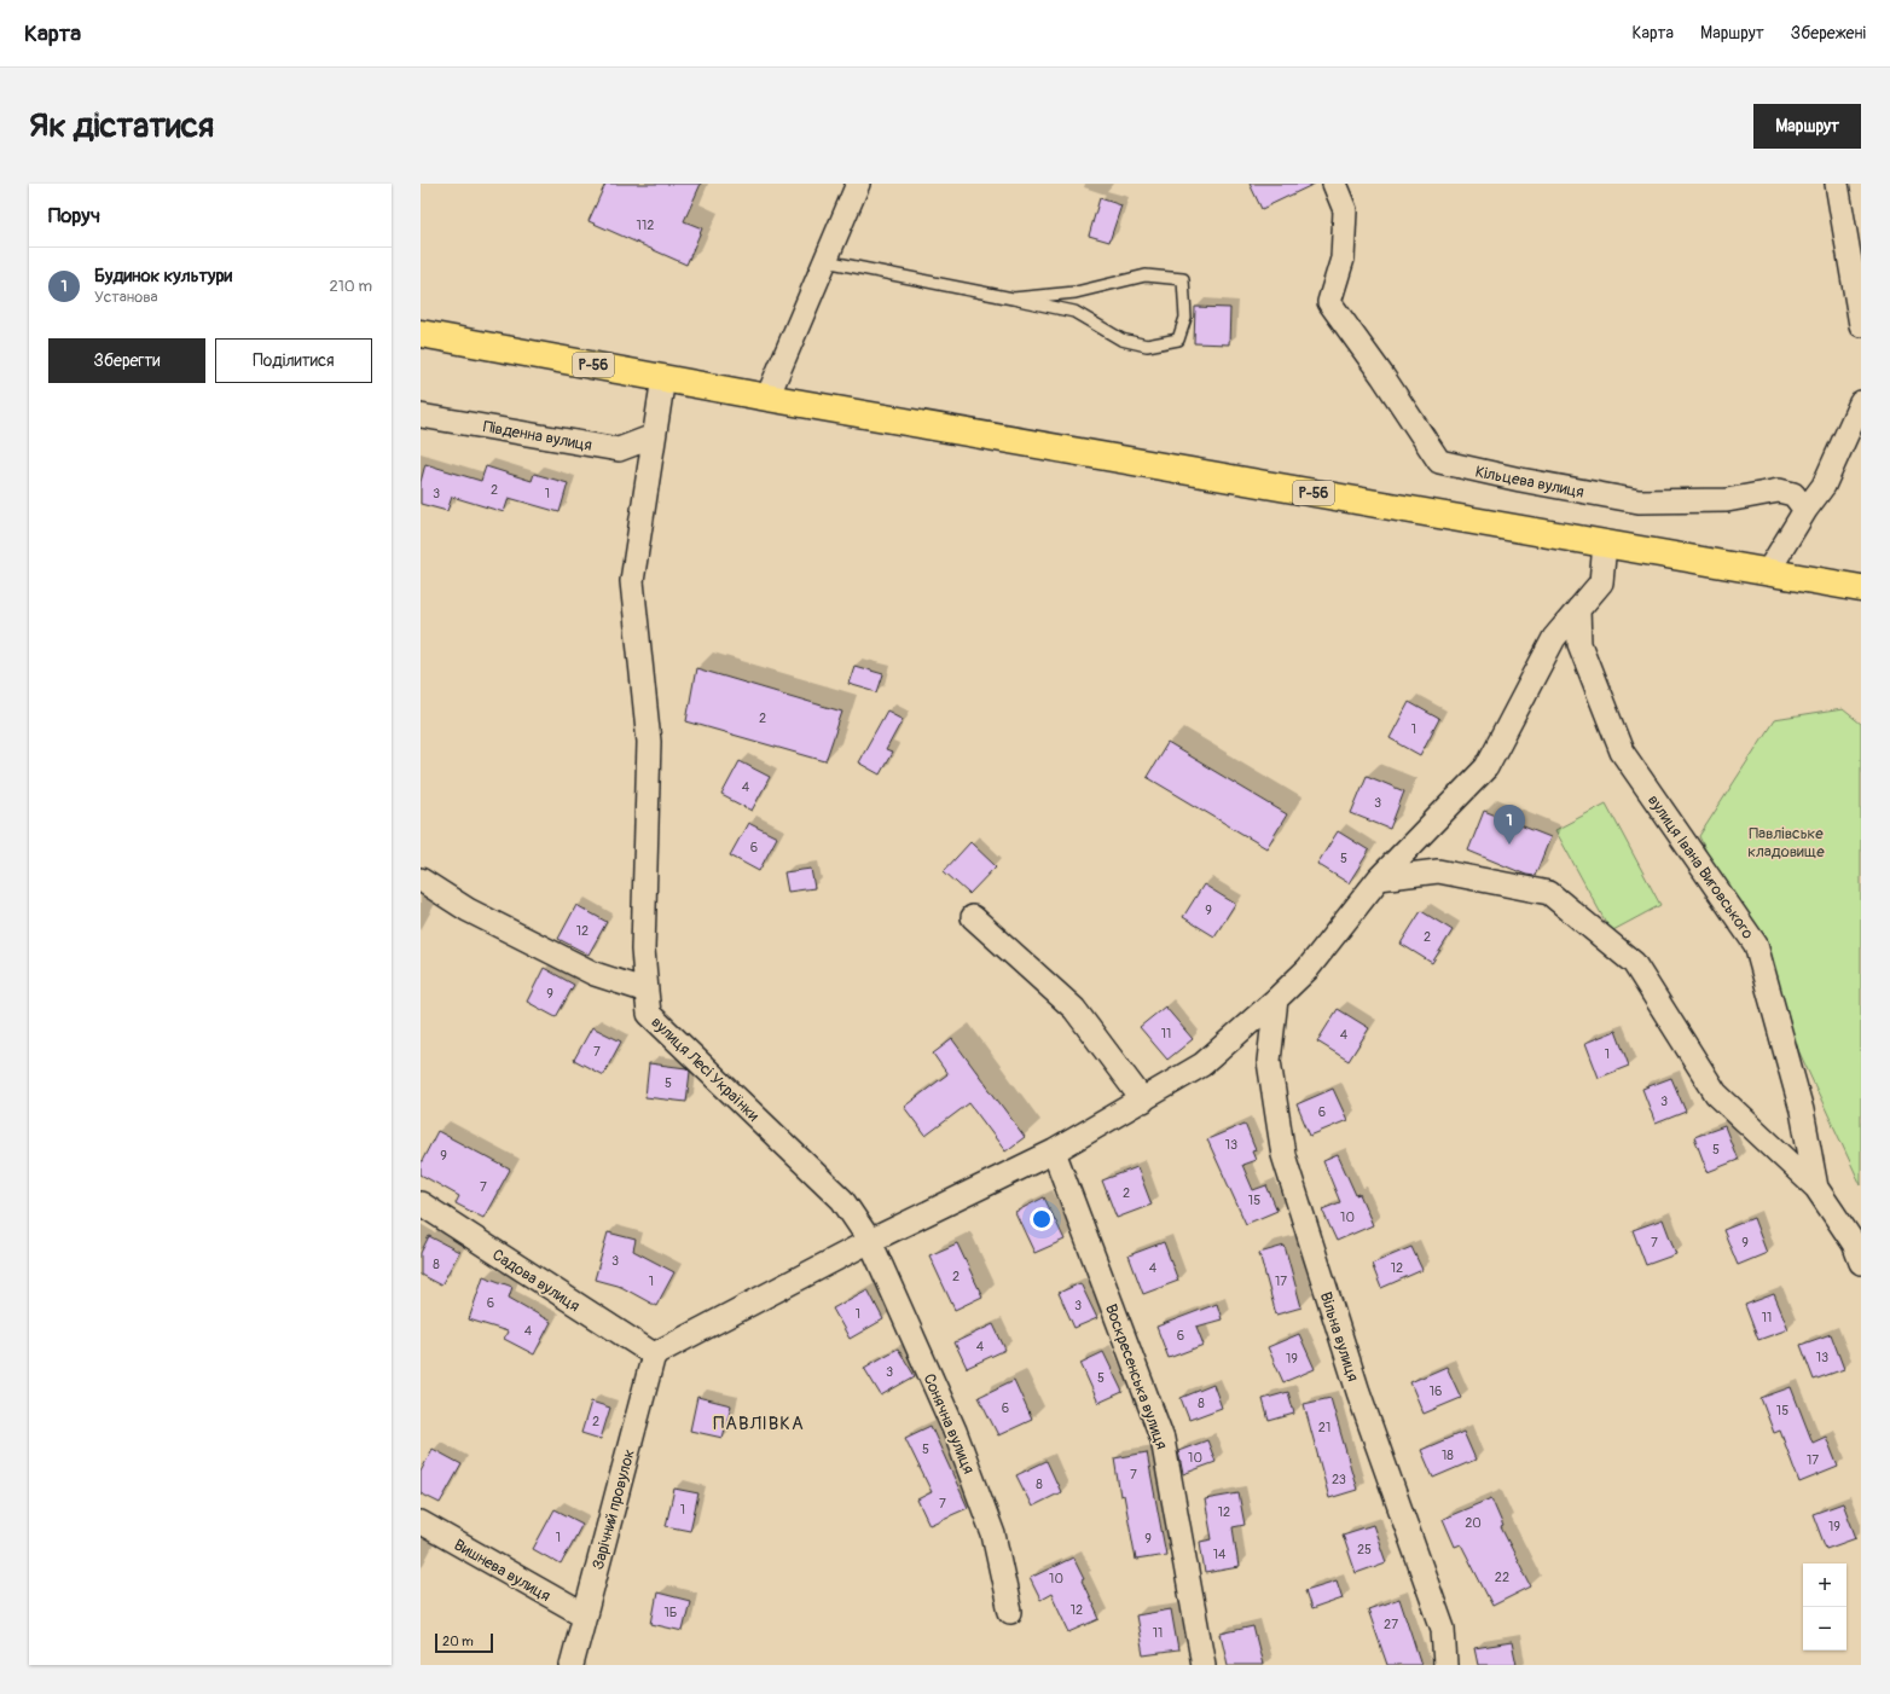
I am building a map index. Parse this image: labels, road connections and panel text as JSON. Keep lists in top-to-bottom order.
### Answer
{
  "streets": {
    "main road": ["Р-56"],
    "street": [
      "Південна вулиця",
      "Кільцева вулиця",
      "вулиця Івана Виговського",
      "вулиця Лесі Українки",
      "Садова вулиця",
      "Вільна вулиця",
      "Воскресенська вулиця",
      "Сонячна вулиця",
      "Зарічний провулок",
      "Вишнева вулиця"
    ]
  },
  "crossings": [
    ["Р-56", "вулиця Лесі Українки"],
    ["Південна вулиця", "вулиця Лесі Українки"],
    ["вулиця Лесі Українки", "Сонячна вулиця"],
    ["Садова вулиця", "Зарічний провулок"],
    ["Зарічний провулок", "Вишнева вулиця"]
  ],
  "districts": ["ПАВЛІВКА"],
  "parks": ["Павлівське кладовище"],
  "house_numbers": [
    "112",
    "2",
    "3",
    "1",
    "2",
    "1",
    "4",
    "3",
    "6",
    "5",
    "9",
    "12",
    "2",
    "9",
    "11",
    "4",
    "7",
    "1",
    "5",
    "3",
    "6",
    "13",
    "5",
    "9",
    "7",
    "2",
    "15",
    "10",
    "7",
    "9",
    "3",
    "8",
    "4",
    "12",
    "2",
    "1",
    "17",
    "6",
    "3",
    "1",
    "11",
    "4",
    "6",
    "4",
    "13",
    "19",
    "3",
    "5",
    "16",
    "8",
    "6",
    "15",
    "2",
    "21",
    "5",
    "18",
    "10",
    "17",
    "7",
    "23",
    "8",
    "7",
    "1",
    "12",
    "20",
    "19",
    "1",
    "9",
    "25",
    "14",
    "22",
    "10",
    "12",
    "1Б",
    "27",
    "11"
  ],
  "scale_bar": "20 m",
  "page": {
    "header": "Карта",
    "nav": ["Карта", "Маршрут", "Збережені"],
    "buttons": [
      "Маршрут",
      ["Зберегти", "Поділитися"]
    ],
    "title": "Як дістатися",
    "heading": "Поруч",
    "list": [
      {
        "mark": "1",
        "name": "Будинок культури",
        "note": "Установа",
        "value": "210 m"
      }
    ],
    "pins": "1",
    "map_buttons": ["+", "−"],
    "scale": "20 m"
  }
}
